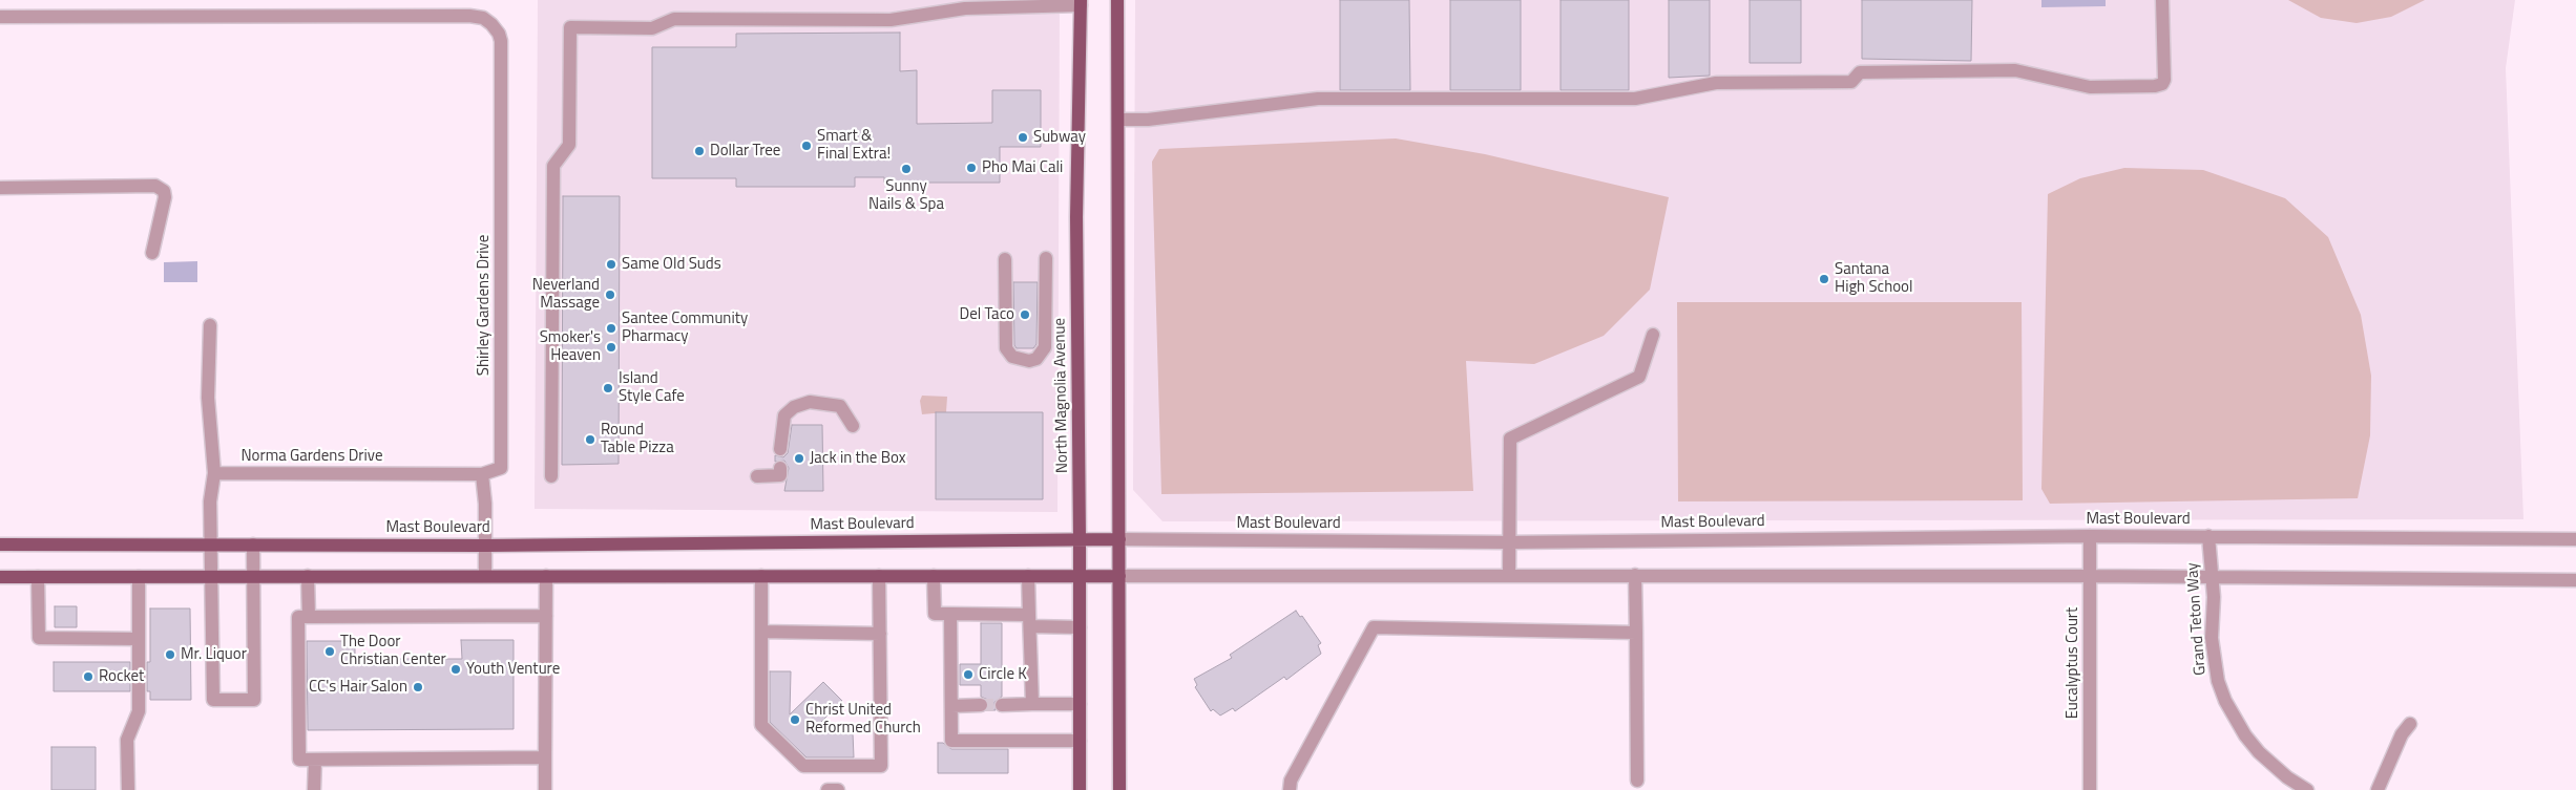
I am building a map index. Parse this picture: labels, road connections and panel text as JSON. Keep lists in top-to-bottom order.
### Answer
{
  "streets": {
    "main road": ["North Magnolia Avenue", "Mast Boulevard"],
    "street": [
      "Shirley Gardens Drive",
      "Norma Gardens Drive",
      "Grand Teton Way",
      "Eucalyptus Court"
    ]
  },
  "crossings": [
    ["Shirley Gardens Drive", "Norma Gardens Drive"],
    ["North Magnolia Avenue", "Mast Boulevard"],
    ["Mast Boulevard", "Grand Teton Way"],
    ["Mast Boulevard", "Eucalyptus Court"]
  ],
  "places": [
    "Subway",
    "Smart & Final Extra!",
    "Dollar Tree",
    "Pho Mai Cali",
    "Sunny Nails & Spa",
    "Same Old Suds",
    "Santana High School",
    "Neverland Massage",
    "Del Taco",
    "Santee Community Pharmacy",
    "Smoker's Heaven",
    "Island Style Cafe",
    "Round Table Pizza",
    "Jack in the Box",
    "The Door Christian Center",
    "Mr. Liquor",
    "Youth Venture",
    "Circle K",
    "Rocket",
    "CC's Hair Salon",
    "Christ United Reformed Church"
  ]
}
